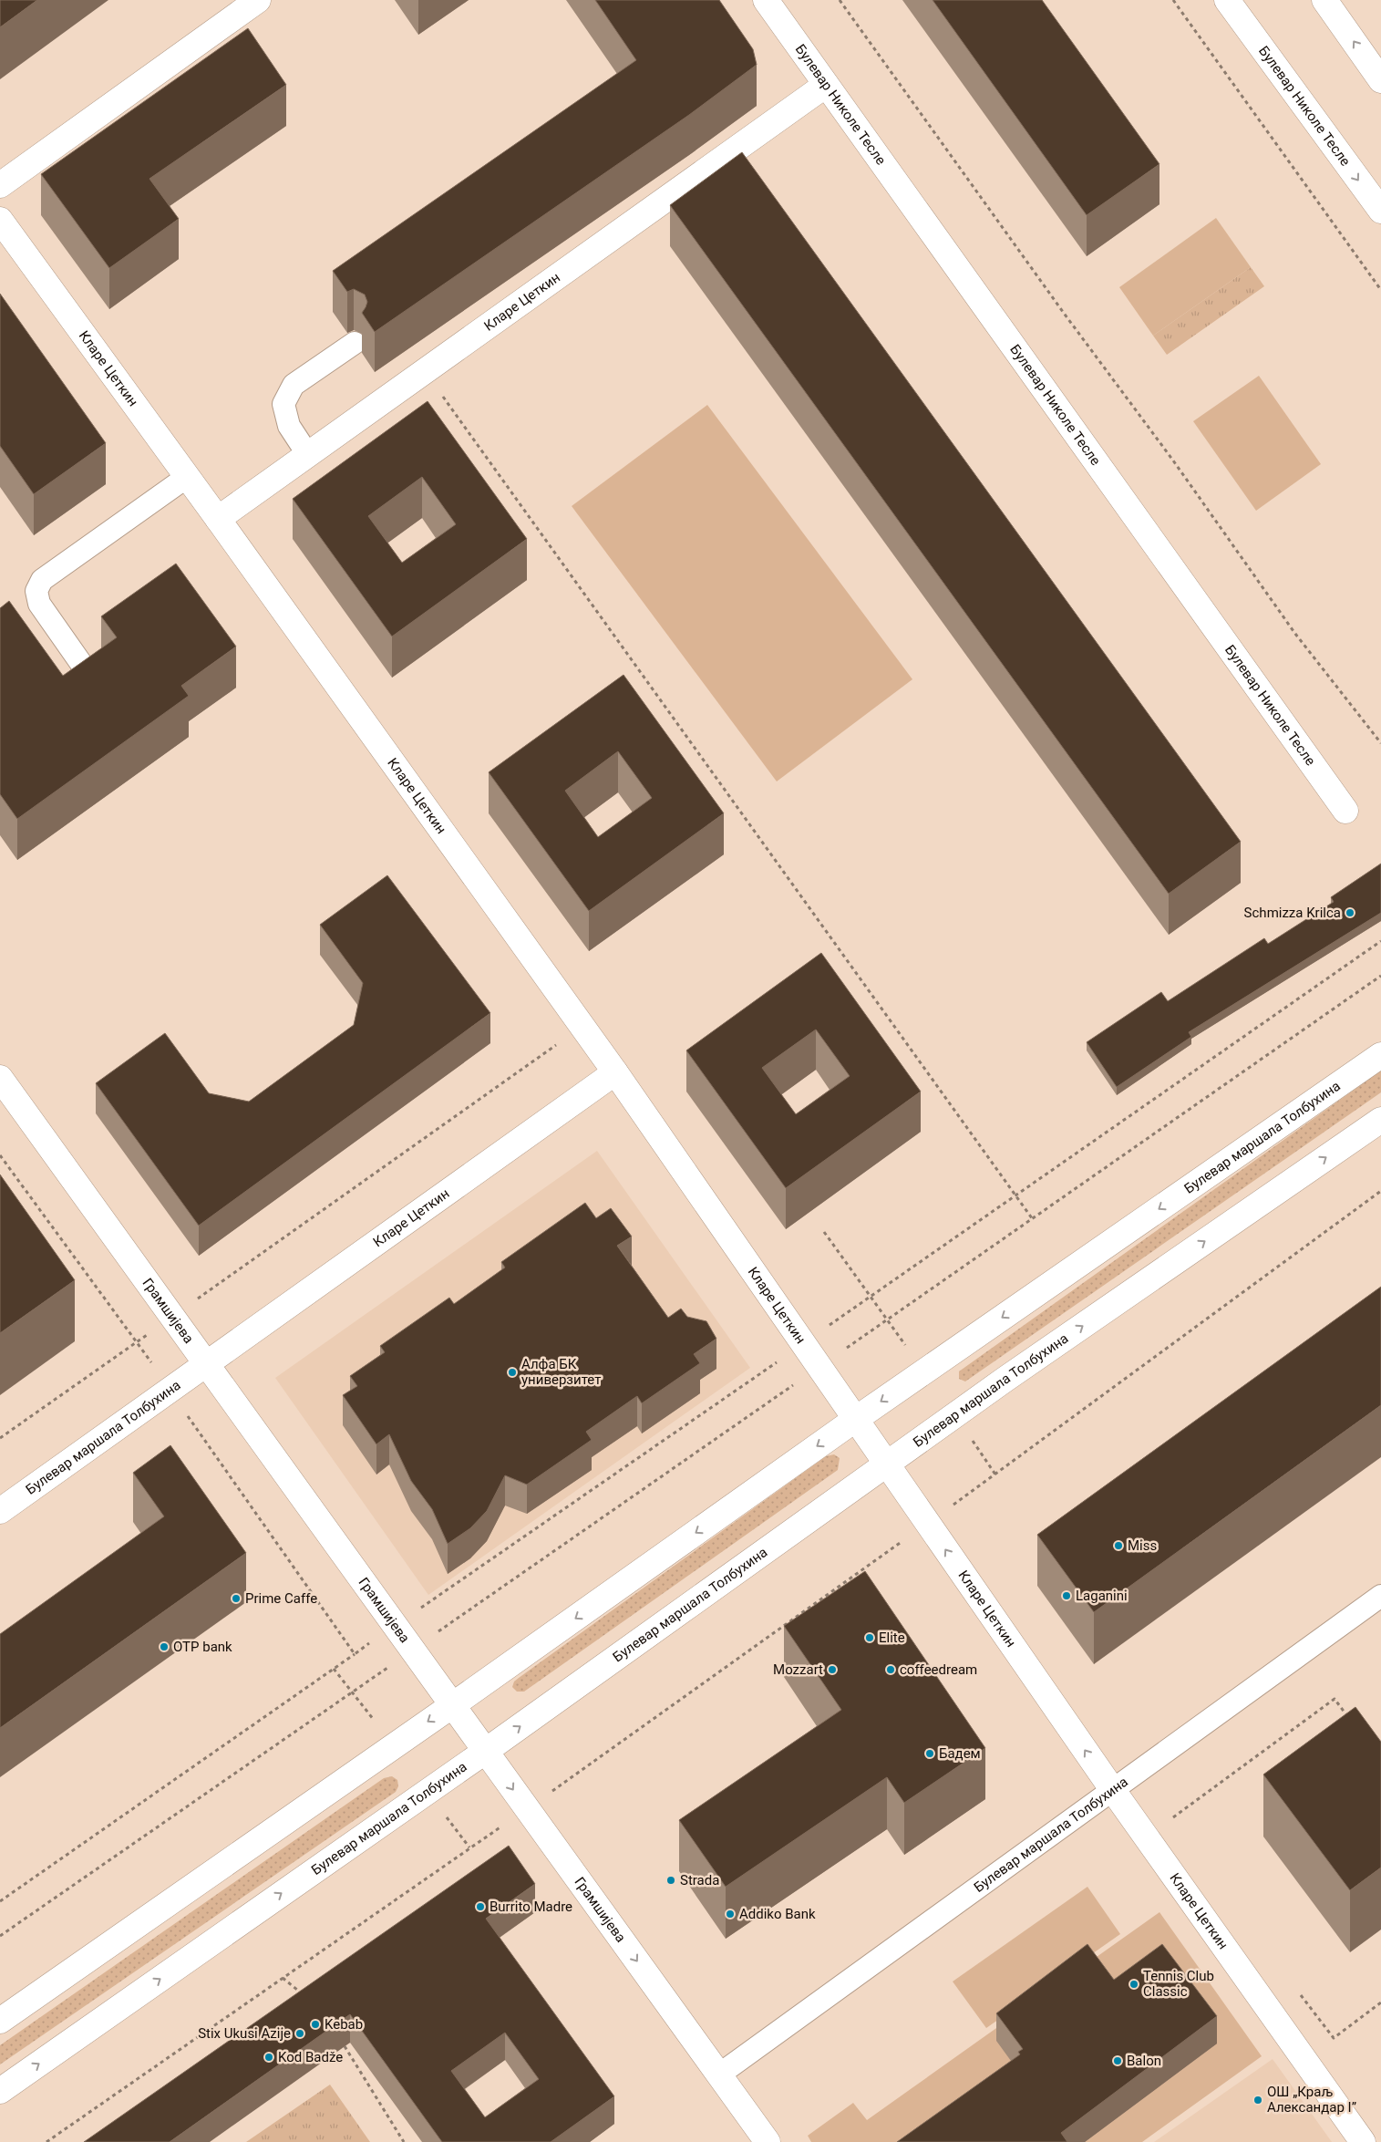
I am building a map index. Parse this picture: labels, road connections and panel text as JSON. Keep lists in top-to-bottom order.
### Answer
{
  "streets": {
    "street": [
      "Булевар Николе Тесле",
      "Кларе Цеткин",
      "Булевар маршала Толбухина",
      "Грамшијева"
    ]
  },
  "crossings": [
    ["Булевар Николе Тесле", "Кларе Цеткин"],
    ["Кларе Цеткин", "Булевар маршала Толбухина"],
    ["Кларе Цеткин", "Грамшијева"],
    ["Булевар маршала Толбухина", "Грамшијева"]
  ],
  "places": [
    "Schmizza Krilca",
    "Алфа БК универзитет",
    "Miss",
    "Laganini",
    "Prime Caffe",
    "Elite",
    "OTP bank",
    "Mozzart",
    "coffeedream",
    "Бадем",
    "Strada",
    "Burrito Madre",
    "Addiko Bank",
    "Tennis Club Classic",
    "Kebab",
    "Stix Ukusi Azije",
    "Kod Badže",
    "Balon",
    "ОШ „Краљ Александар I”"
  ]
}
